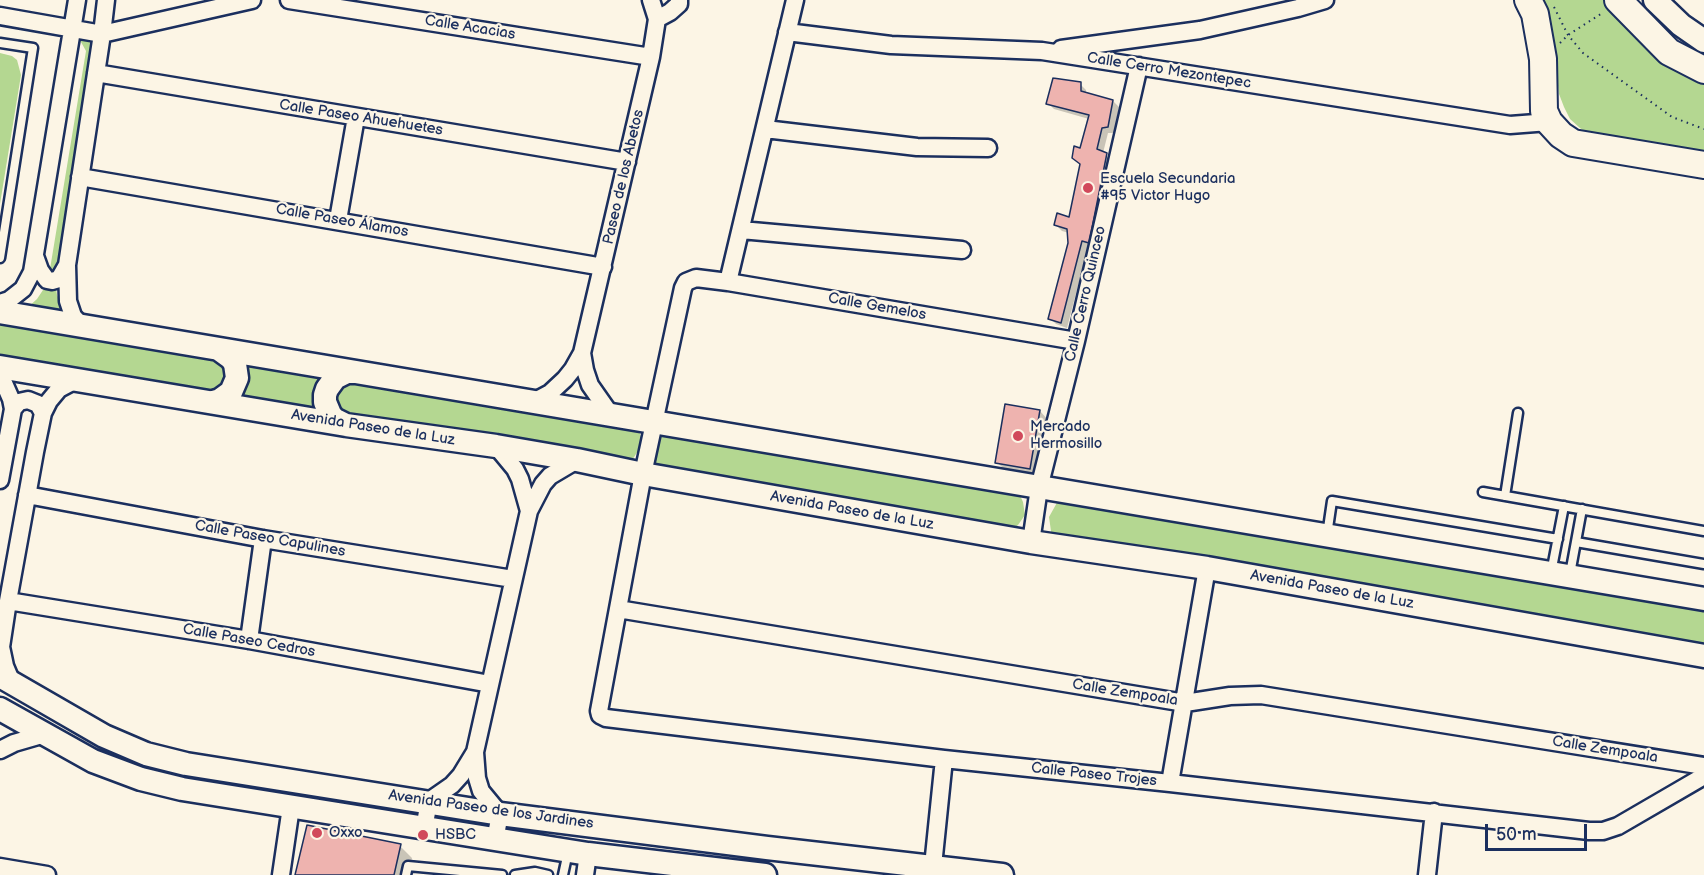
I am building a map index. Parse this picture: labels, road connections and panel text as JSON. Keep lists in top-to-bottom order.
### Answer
{
  "streets": {
    "street": [
      "Calle Acacias",
      "Calle Cerro Mezontepec",
      "Calle Paseo Ahuehuetes",
      "Paseo de los Abetos",
      "Calle Paseo Álamos",
      "Calle Cerro Quinceo",
      "Calle Gemelos",
      "Avenida Paseo de la Luz",
      "Calle Paseo Capulines",
      "Calle Paseo Cedros",
      "Calle Zempoala",
      "Calle Paseo Trojes",
      "Avenida Paseo de los Jardines"
    ]
  },
  "crossings": [
    ["Calle Acacias", "Paseo de los Abetos"],
    ["Calle Cerro Mezontepec", "Calle Cerro Quinceo"],
    ["Calle Paseo Ahuehuetes", "Paseo de los Abetos"],
    ["Paseo de los Abetos", "Calle Paseo Álamos"],
    ["Calle Cerro Quinceo", "Calle Gemelos"],
    ["Calle Cerro Quinceo", "Avenida Paseo de la Luz"],
    ["Calle Zempoala", "Calle Paseo Trojes"]
  ],
  "places": [
    "Escuela Secundaria #95 Victor Hugo",
    "Mercado Hermosillo",
    "Oxxo",
    "HSBC"
  ],
  "scale_bar": "50 m"
}
